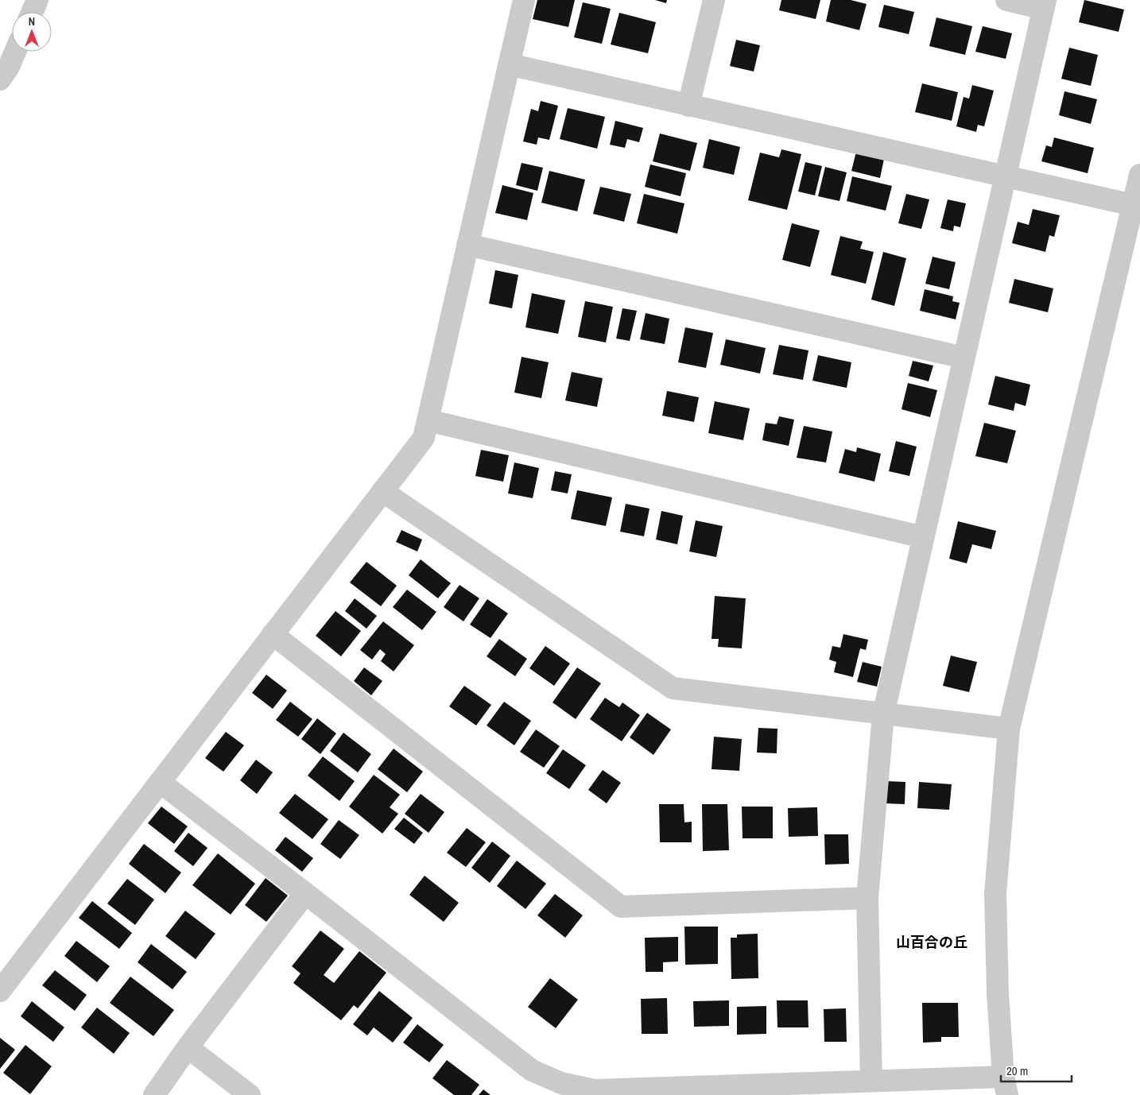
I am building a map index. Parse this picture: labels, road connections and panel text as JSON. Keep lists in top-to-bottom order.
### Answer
{
  "districts": ["山百合の丘"],
  "scale_bar": "20 m",
  "north": "top"
}
